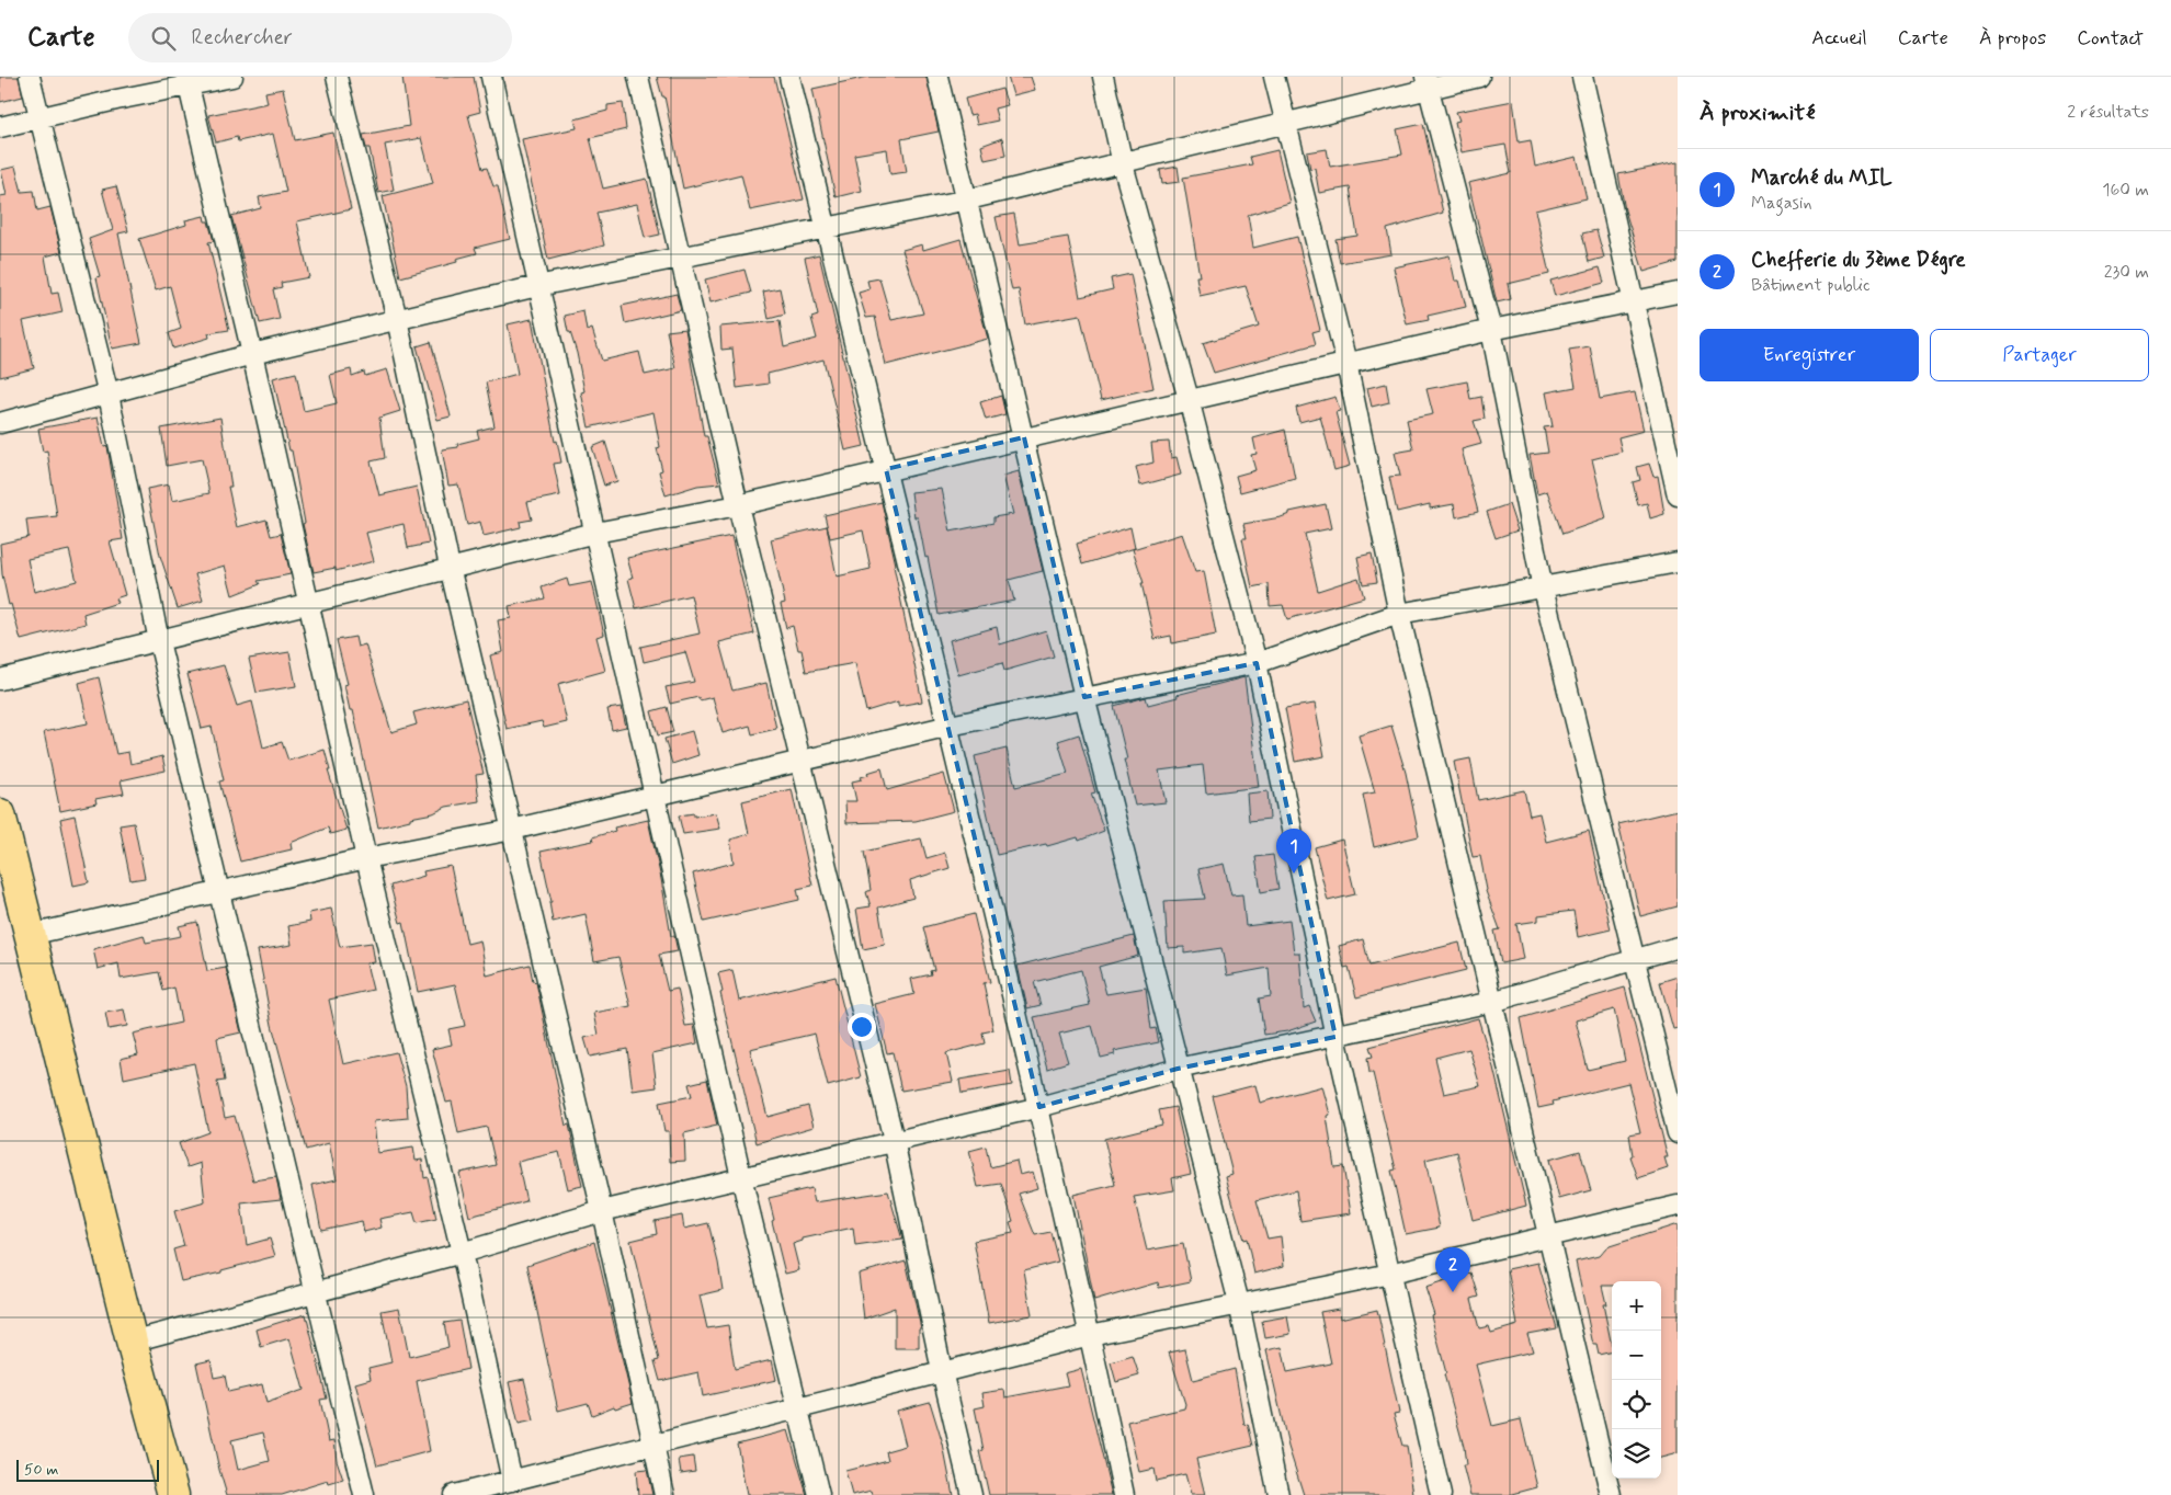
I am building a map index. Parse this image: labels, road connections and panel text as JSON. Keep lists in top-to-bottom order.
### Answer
{
  "scale_bar": "50 m",
  "page": {
    "header": "Carte",
    "search": "Rechercher",
    "nav": [
      "Accueil",
      "Carte",
      "À propos",
      "Contact"
    ],
    "heading": ["À proximité", "2 résultats"],
    "list": [
      {
        "mark": "1",
        "name": "Marché du MIL",
        "note": "Magasin",
        "value": "160 m"
      },
      {
        "mark": "2",
        "name": "Chefferie du 3ème Dégre",
        "note": "Bâtiment public",
        "value": "230 m"
      }
    ],
    "buttons": ["Enregistrer", "Partager"],
    "pins": ["1", "2"],
    "map_buttons": ["+", "−"],
    "scale": "50 m"
  }
}
